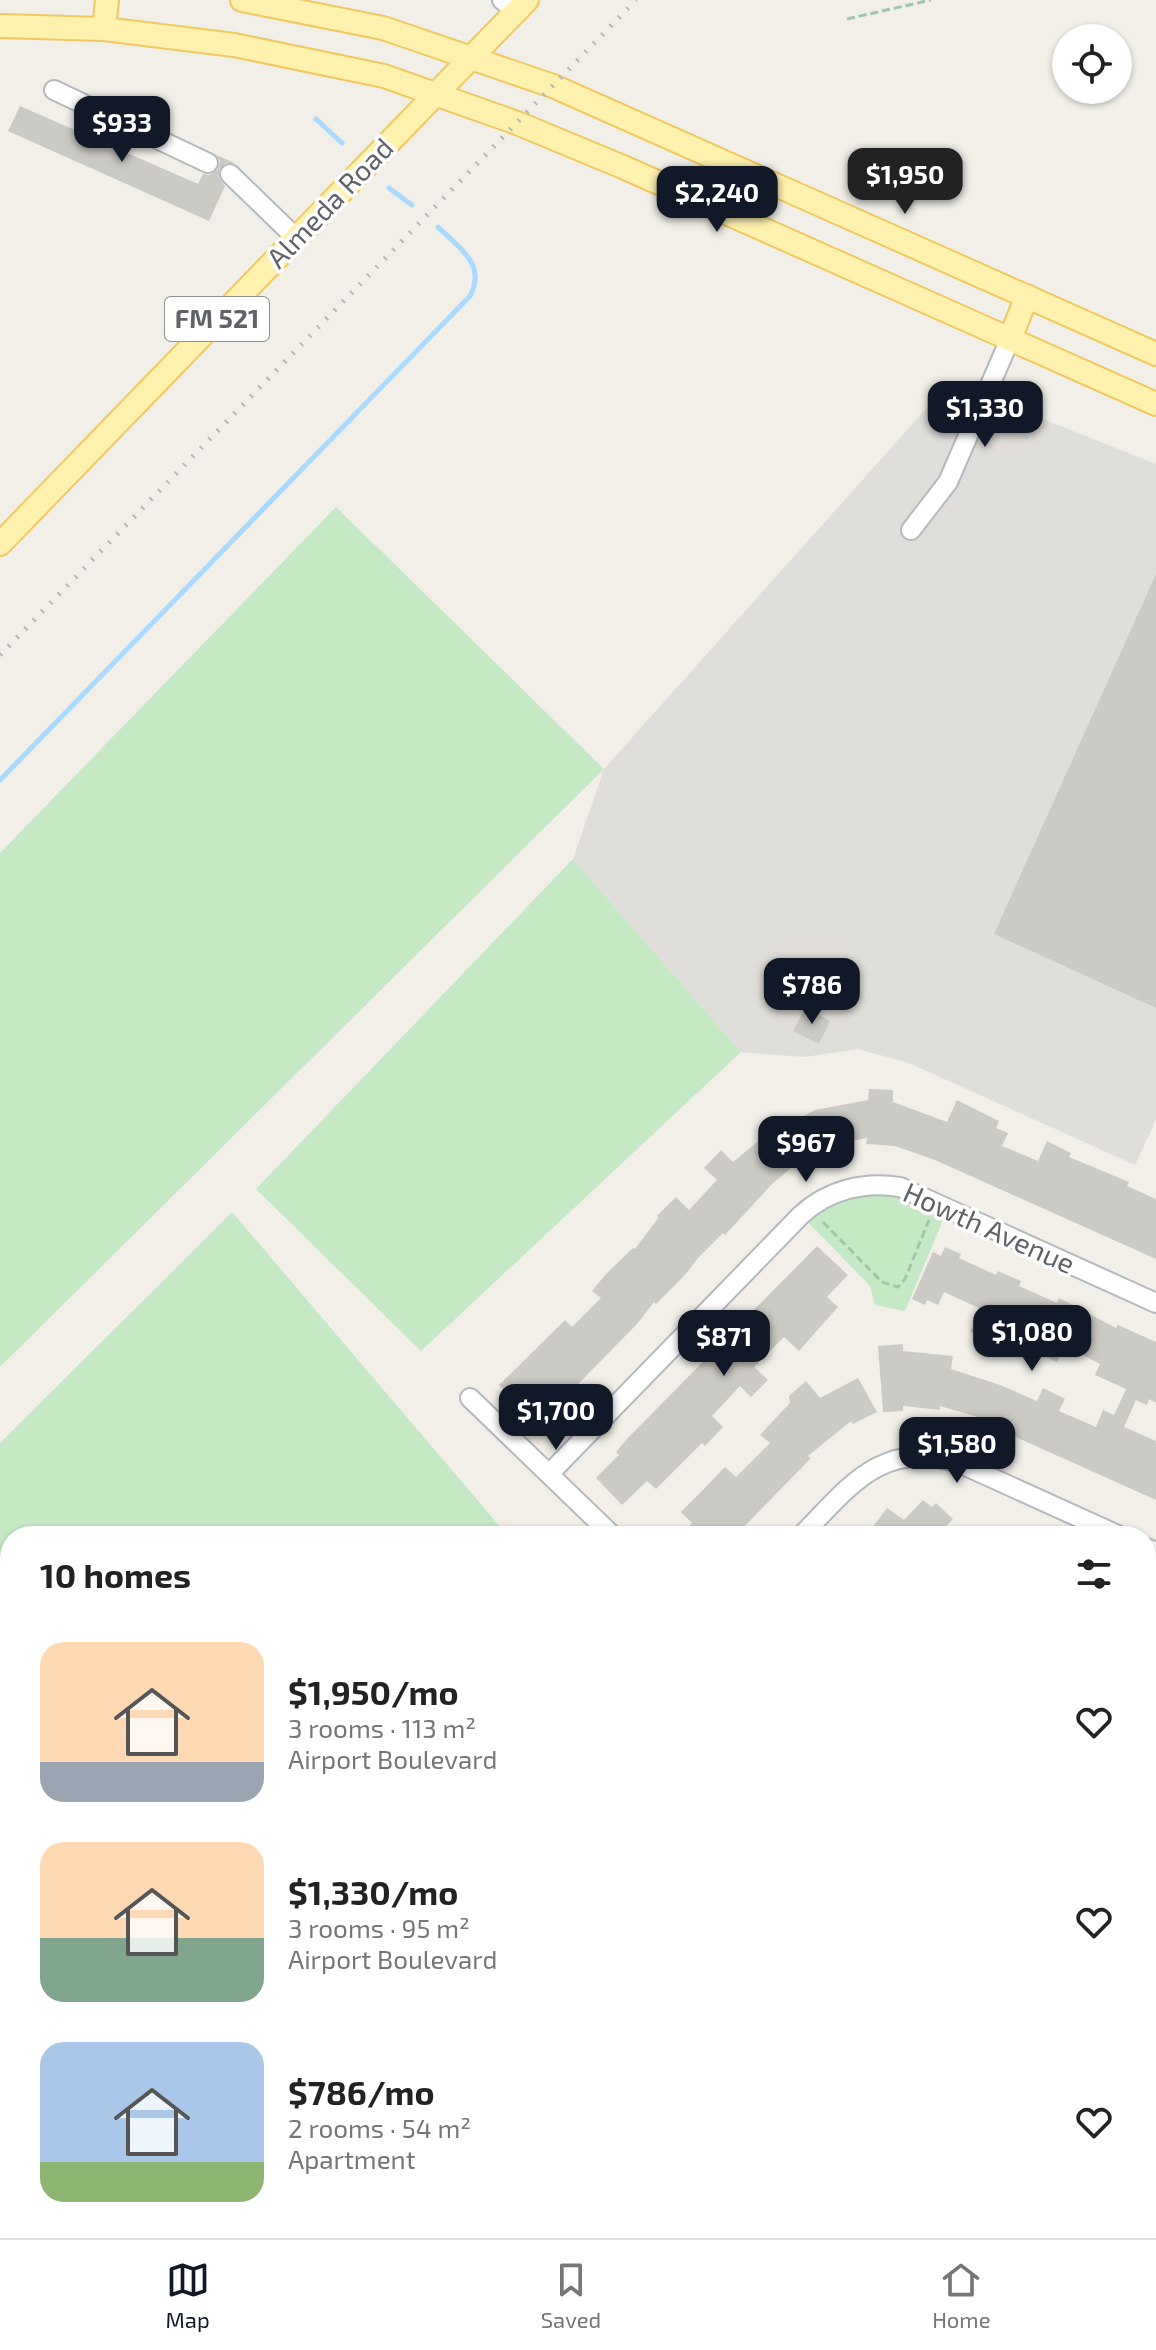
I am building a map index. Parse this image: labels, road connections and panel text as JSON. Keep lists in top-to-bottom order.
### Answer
{
  "streets": {
    "main road": ["Almeda Road", "FM 521"],
    "street": ["Howth Avenue"]
  },
  "page": {
    "price": [
      "$933",
      "$1,950",
      "$2,240",
      "$1,330",
      "$786",
      "$967",
      "$1,080",
      "$871",
      "$1,700",
      "$1,580"
    ],
    "heading": "10 homes",
    "list": [
      {
        "name": "$1,950/mo",
        "note": "3 rooms · 113 m² · Airport Boulevard"
      },
      {
        "name": "$1,330/mo",
        "note": "3 rooms · 95 m² · Airport Boulevard"
      },
      {
        "name": "$786/mo",
        "note": "2 rooms · 54 m² · Apartment"
      }
    ],
    "tabs": ["Map", "Saved", "Home"]
  }
}
